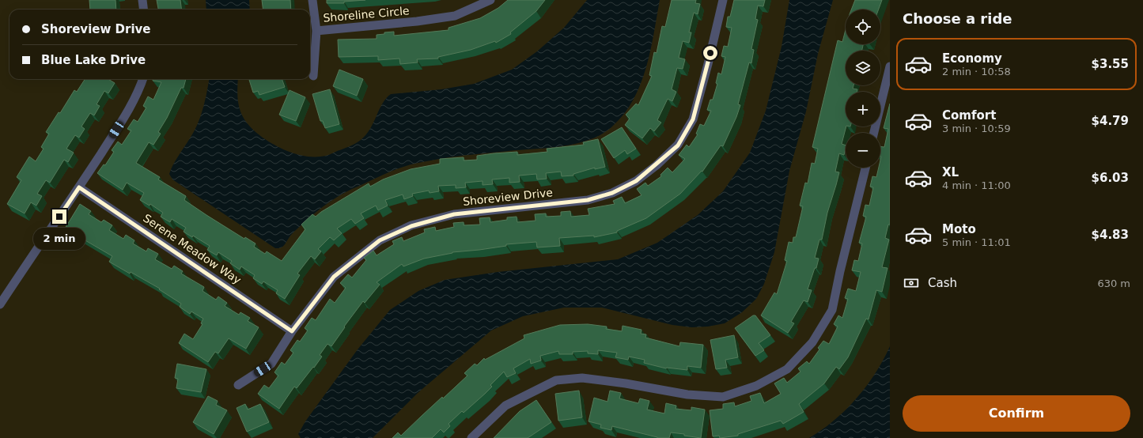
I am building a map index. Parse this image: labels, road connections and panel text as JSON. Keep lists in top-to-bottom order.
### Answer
{
  "streets": {
    "street": ["Shoreline Circle", "Shoreview Drive", "Serene Meadow Way"]
  },
  "crossings": [
    ["Shoreview Drive", "Serene Meadow Way"]
  ],
  "page": {
    "heading": "Choose a ride",
    "map_buttons": ["+", "−"],
    "banner": ["Shoreview Drive", "Blue Lake Drive"],
    "list": [
      {
        "name": "Economy",
        "note": "2 min · 10:58",
        "value": "$3.55"
      },
      {
        "name": "Comfort",
        "note": "3 min · 10:59",
        "value": "$4.79"
      },
      {
        "name": "XL",
        "note": "4 min · 11:00",
        "value": "$6.03"
      },
      {
        "name": "Moto",
        "note": "5 min · 11:01",
        "value": "$4.83"
      }
    ],
    "bubble": "2 min",
    "pay": ["Cash", "630 m"],
    "buttons": "Confirm"
  }
}
